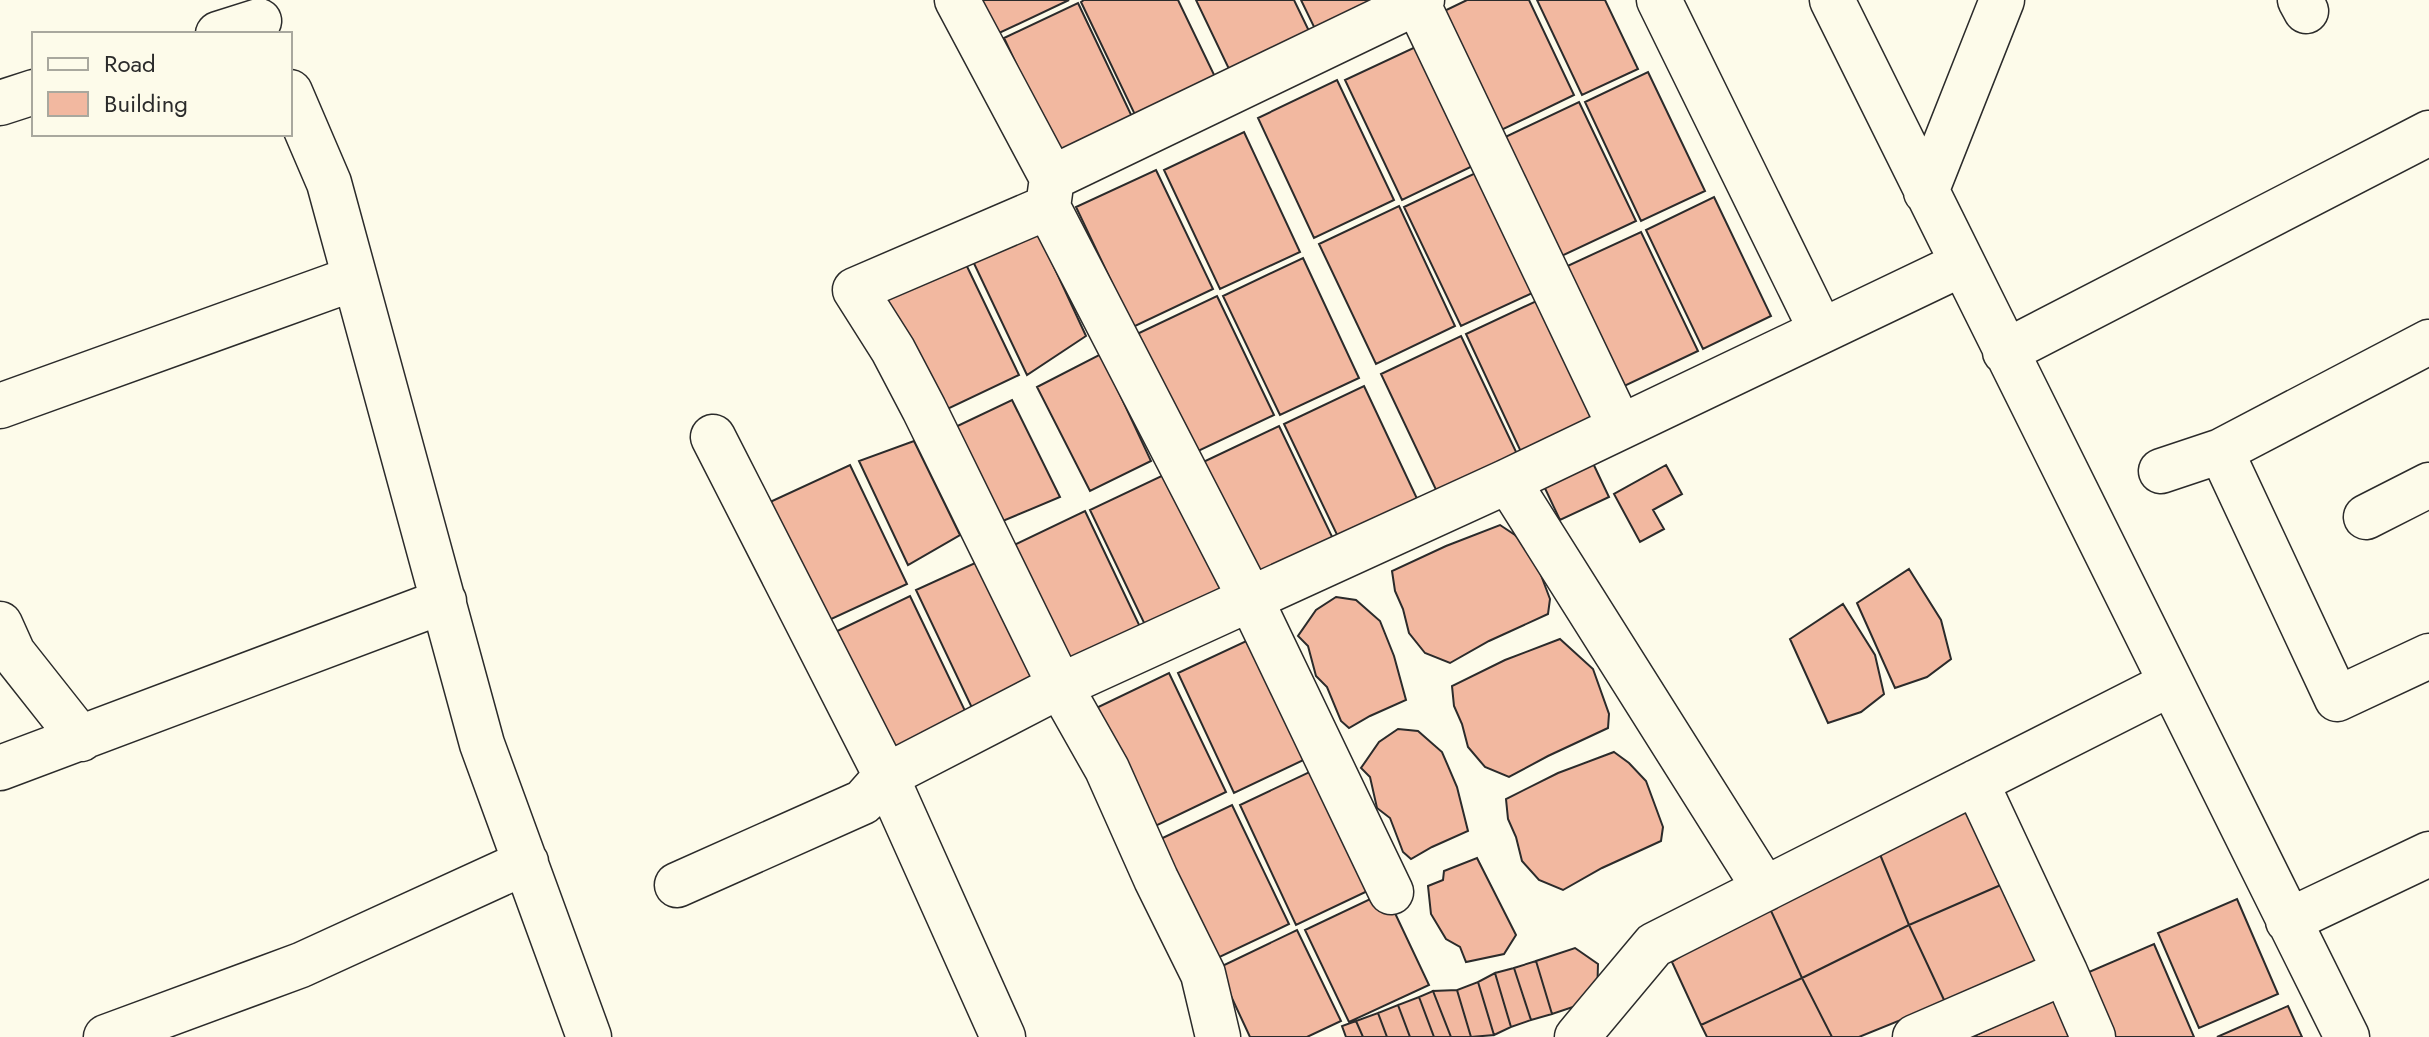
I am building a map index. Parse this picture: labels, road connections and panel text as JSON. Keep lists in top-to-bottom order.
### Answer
{
  "legend": ["Road", "Building"]
}
